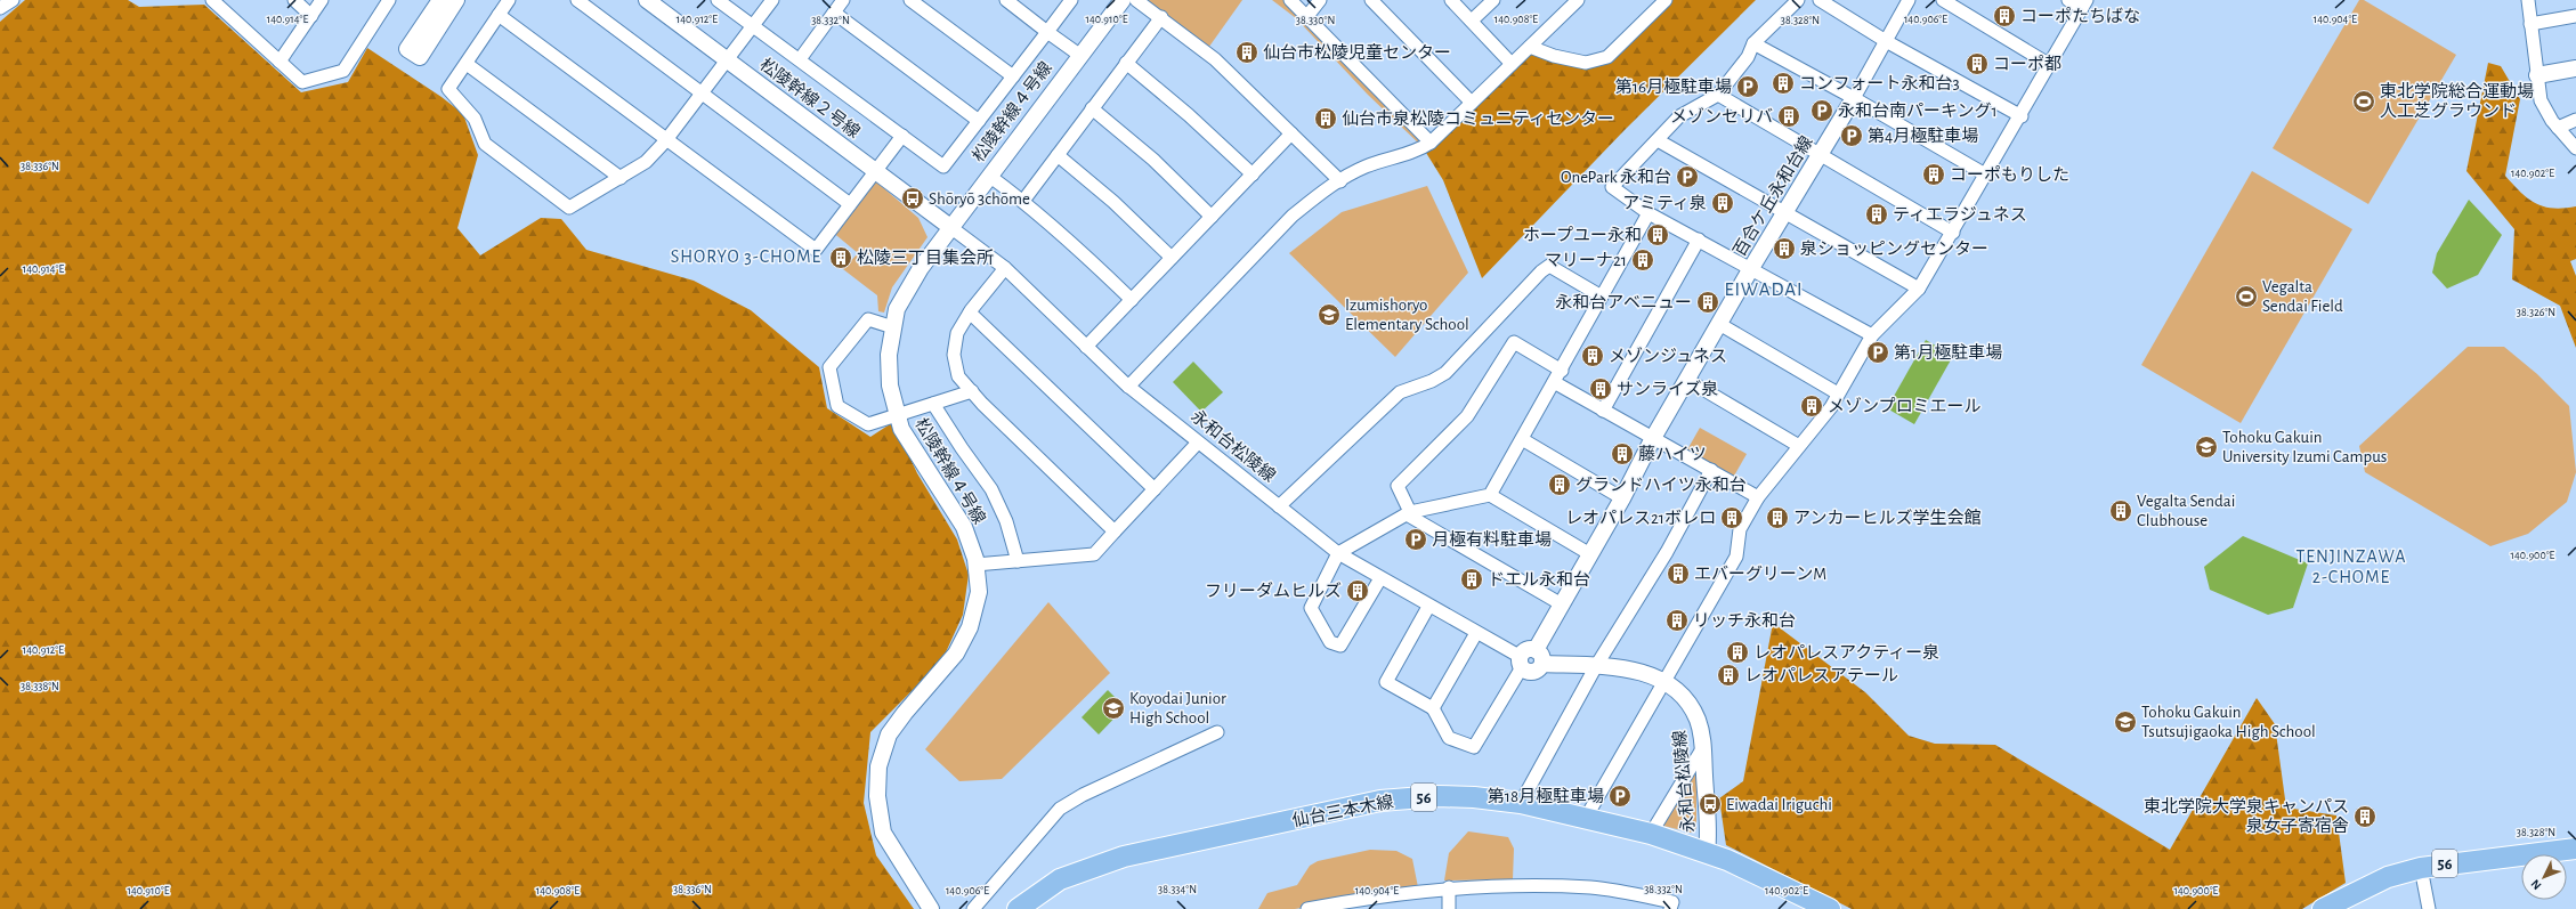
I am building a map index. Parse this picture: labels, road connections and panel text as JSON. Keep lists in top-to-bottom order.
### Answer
{
  "streets": {
    "main road": ["56", "仙台三本木線"],
    "street": [
      "松陵幹線２号線",
      "松陵幹線４号線",
      "百合ケ丘永和台線",
      "永和台松陵線"
    ]
  },
  "crossings": [
    ["松陵幹線２号線", "松陵幹線４号線"],
    ["松陵幹線２号線", "永和台松陵線"],
    ["松陵幹線４号線", "永和台松陵線"],
    ["百合ケ丘永和台線", "永和台松陵線"],
    ["永和台松陵線", "仙台三本木線"]
  ],
  "districts": ["SHORYO 3-CHOME", "EIWADAI", "TENJINZAWA 2-CHOME"],
  "places": {
    "building": [
      "コーポたちばな",
      "仙台市松陵児童センター",
      "コーポ都",
      "コンフォート永和台3",
      "メゾンセリバ",
      "仙台市泉松陵コミュニティセンター",
      "コーポもりした",
      "アミティ泉",
      "ティエラジュネス",
      "ホープユー永和",
      "泉ショッピングセンター",
      "松陵三丁目集会所",
      "マリーナ21",
      "永和台アベニュー",
      "メゾンジュネス",
      "サンライズ泉",
      "メゾンプロミエール",
      "藤ハイツ",
      "グランドハイツ永和台",
      "Vegalta Sendai Clubhouse",
      "レオパレス21ボレロ",
      "アンカーヒルズ学生会館",
      "エバーグリーンM",
      "ドエル永和台",
      "フリーダムヒルズ",
      "リッチ永和台",
      "レオパレスアクティー泉",
      "レオパレスアテール",
      "東北学院大学泉キャンパス 泉女子寄宿舎"
    ],
    "parking": [
      "第16月極駐車場",
      "永和台南パーキング1",
      "第4月極駐車場",
      "OnePark 永和台",
      "第1月極駐車場",
      "月極有料駐車場",
      "第18月極駐車場"
    ],
    "sports": ["東北学院総合運動場 人工芝グラウンド", "Vegalta Sendai Field"],
    "bus stop": ["Shōryō 3chōme", "Eiwadai Iriguchi"],
    "school or university": [
      "Izumishoryo Elementary School",
      "Tohoku Gakuin University Izumi Campus",
      "Koyodai Junior High School",
      "Tohoku Gakuin Tsutsujigaoka High School"
    ]
  },
  "north": "bottom left",
  "coordinates": [
    "140.914°E",
    "140.912°E",
    "140.910°E",
    "140.908°E",
    "140.906°E",
    "140.904°E",
    "38.332°N",
    "38.330°N",
    "38.328°N",
    "38.336°N",
    "140.902°E",
    "38.326°N",
    "140.900°E",
    "38.338°N",
    "38.334°N"
  ]
}
